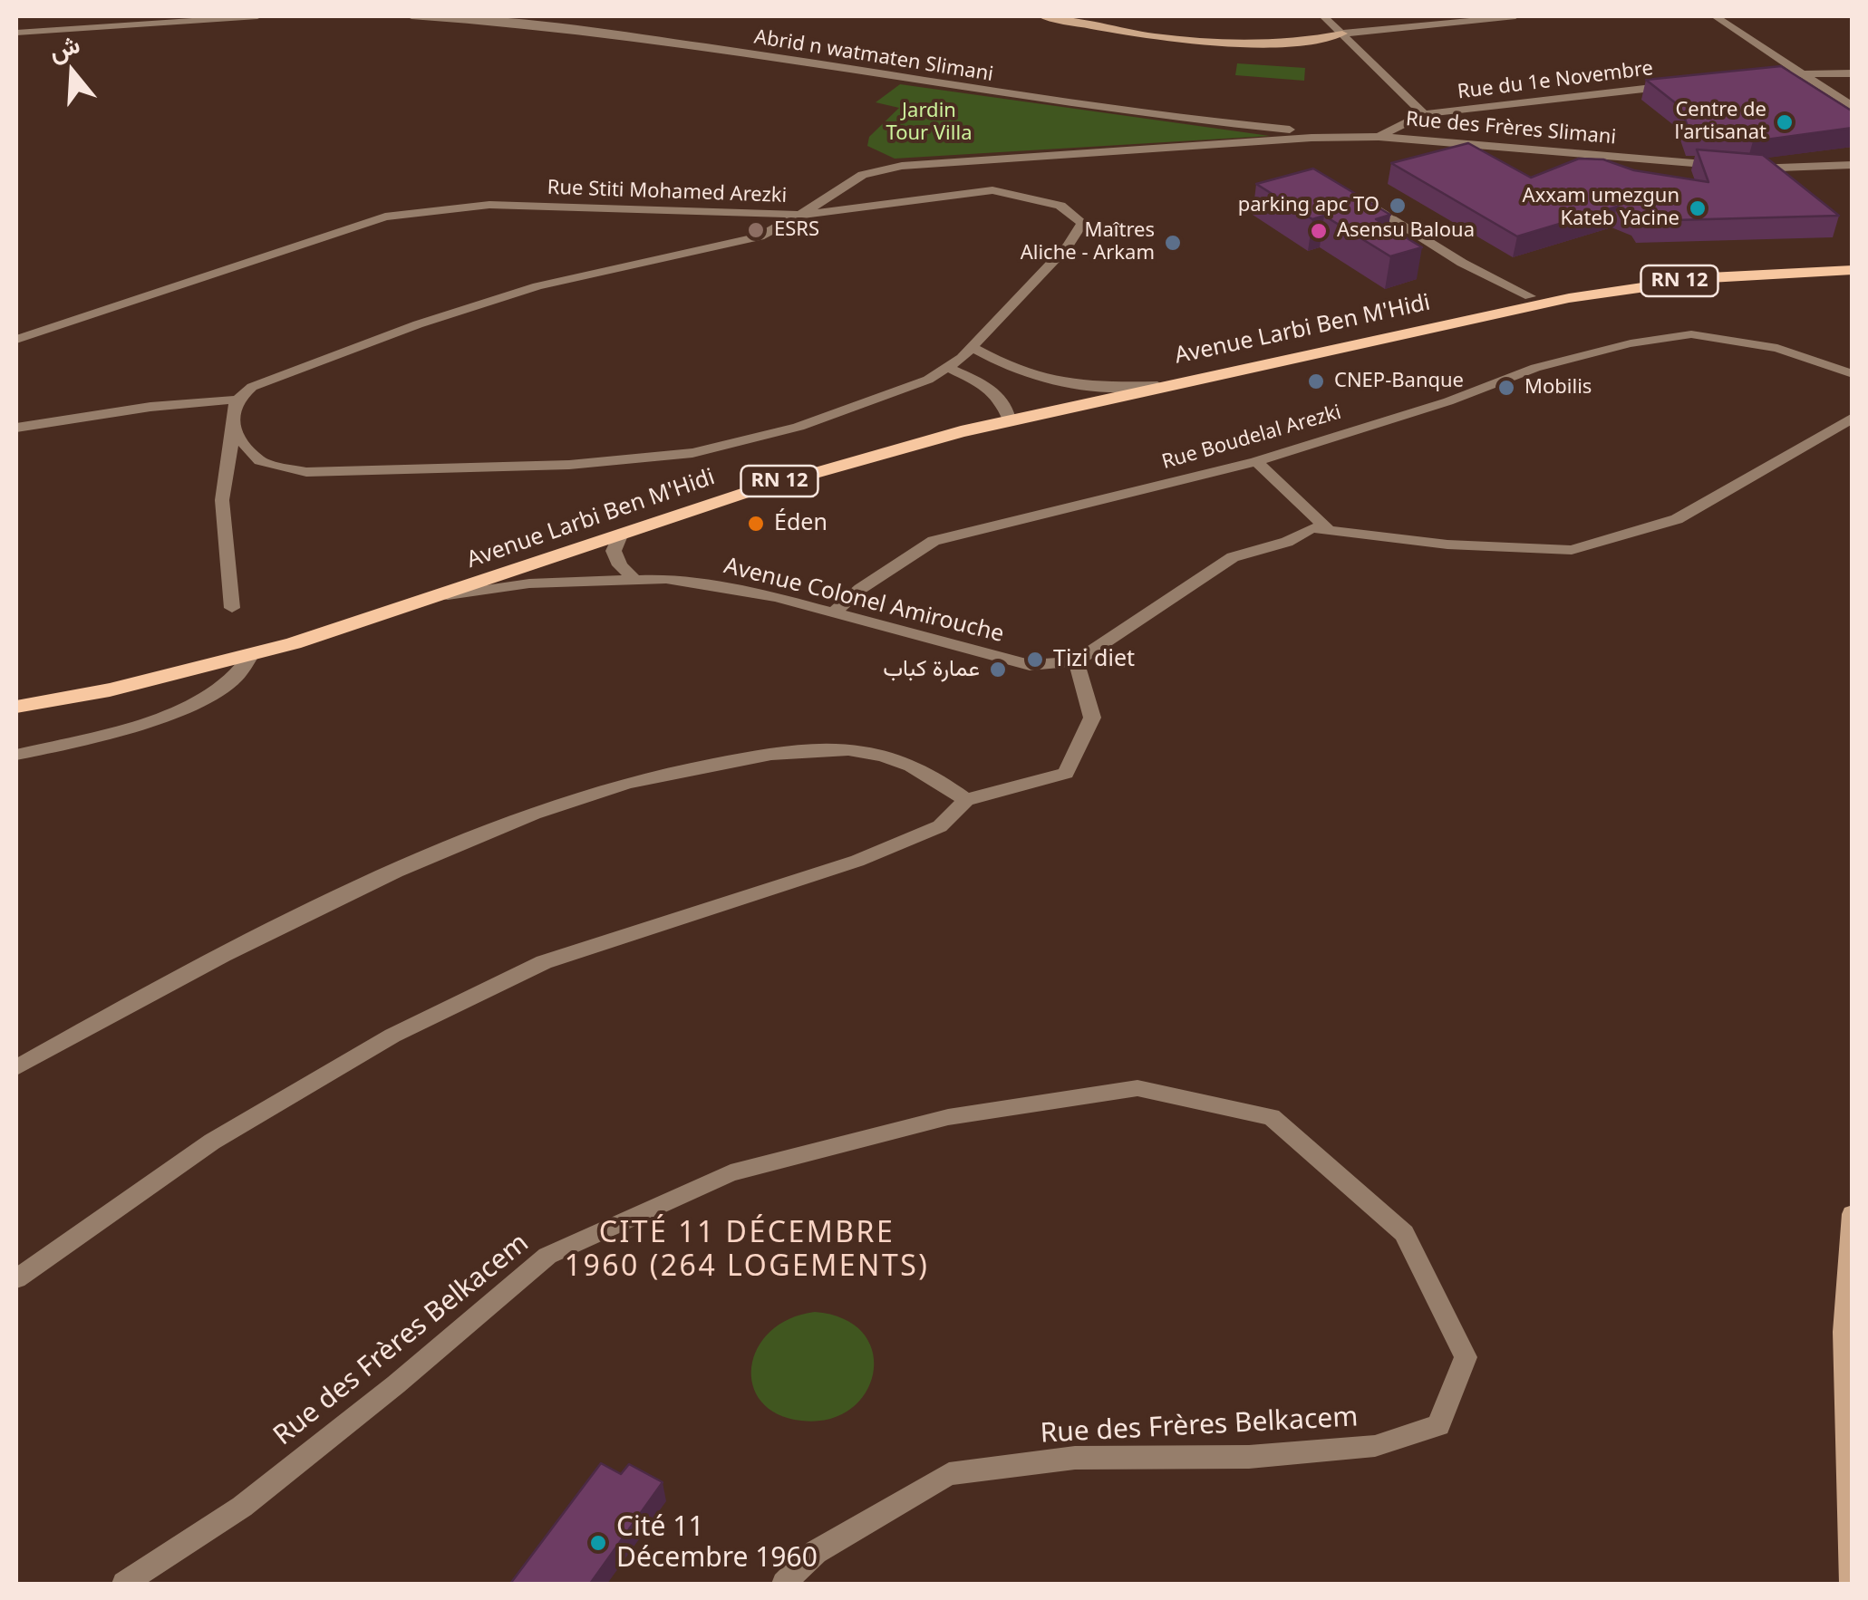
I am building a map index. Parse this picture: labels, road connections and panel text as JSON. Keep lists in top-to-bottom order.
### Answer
{
  "streets": {
    "main road": ["RN 12", "Avenue Larbi Ben M'Hidi"],
    "street": [
      "Abrid n watmaten Slimani",
      "Rue du 1e Novembre",
      "Rue des Frères Slimani",
      "Rue Stiti Mohamed Arezki",
      "Rue Boudelal Arezki",
      "Avenue Colonel Amirouche",
      "Rue des Frères Belkacem"
    ]
  },
  "crossings": [
    ["Abrid n watmaten Slimani", "Rue des Frères Slimani"],
    ["Rue du 1e Novembre", "Rue des Frères Slimani"],
    ["Rue du 1e Novembre", "Rue Stiti Mohamed Arezki"],
    ["Rue des Frères Slimani", "Rue Stiti Mohamed Arezki"],
    ["Avenue Larbi Ben M'Hidi", "Avenue Colonel Amirouche"],
    ["Rue Boudelal Arezki", "Avenue Colonel Amirouche"]
  ],
  "districts": ["CITÉ 11 DÉCEMBRE 1960 (264 LOGEMENTS)"],
  "parks": ["Jardin Tour Villa"],
  "places": [
    "Centre de l'artisanat",
    "parking apc TO",
    "Axxam umezgun Kateb Yacine",
    "ESRS",
    "Asensu Baloua",
    "Maîtres Aliche - Arkam",
    "CNEP-Banque",
    "Mobilis",
    "Éden",
    "Tizi diet",
    "عمارة كباب",
    "Cité 11 Décembre 1960"
  ],
  "north": "top"
}
